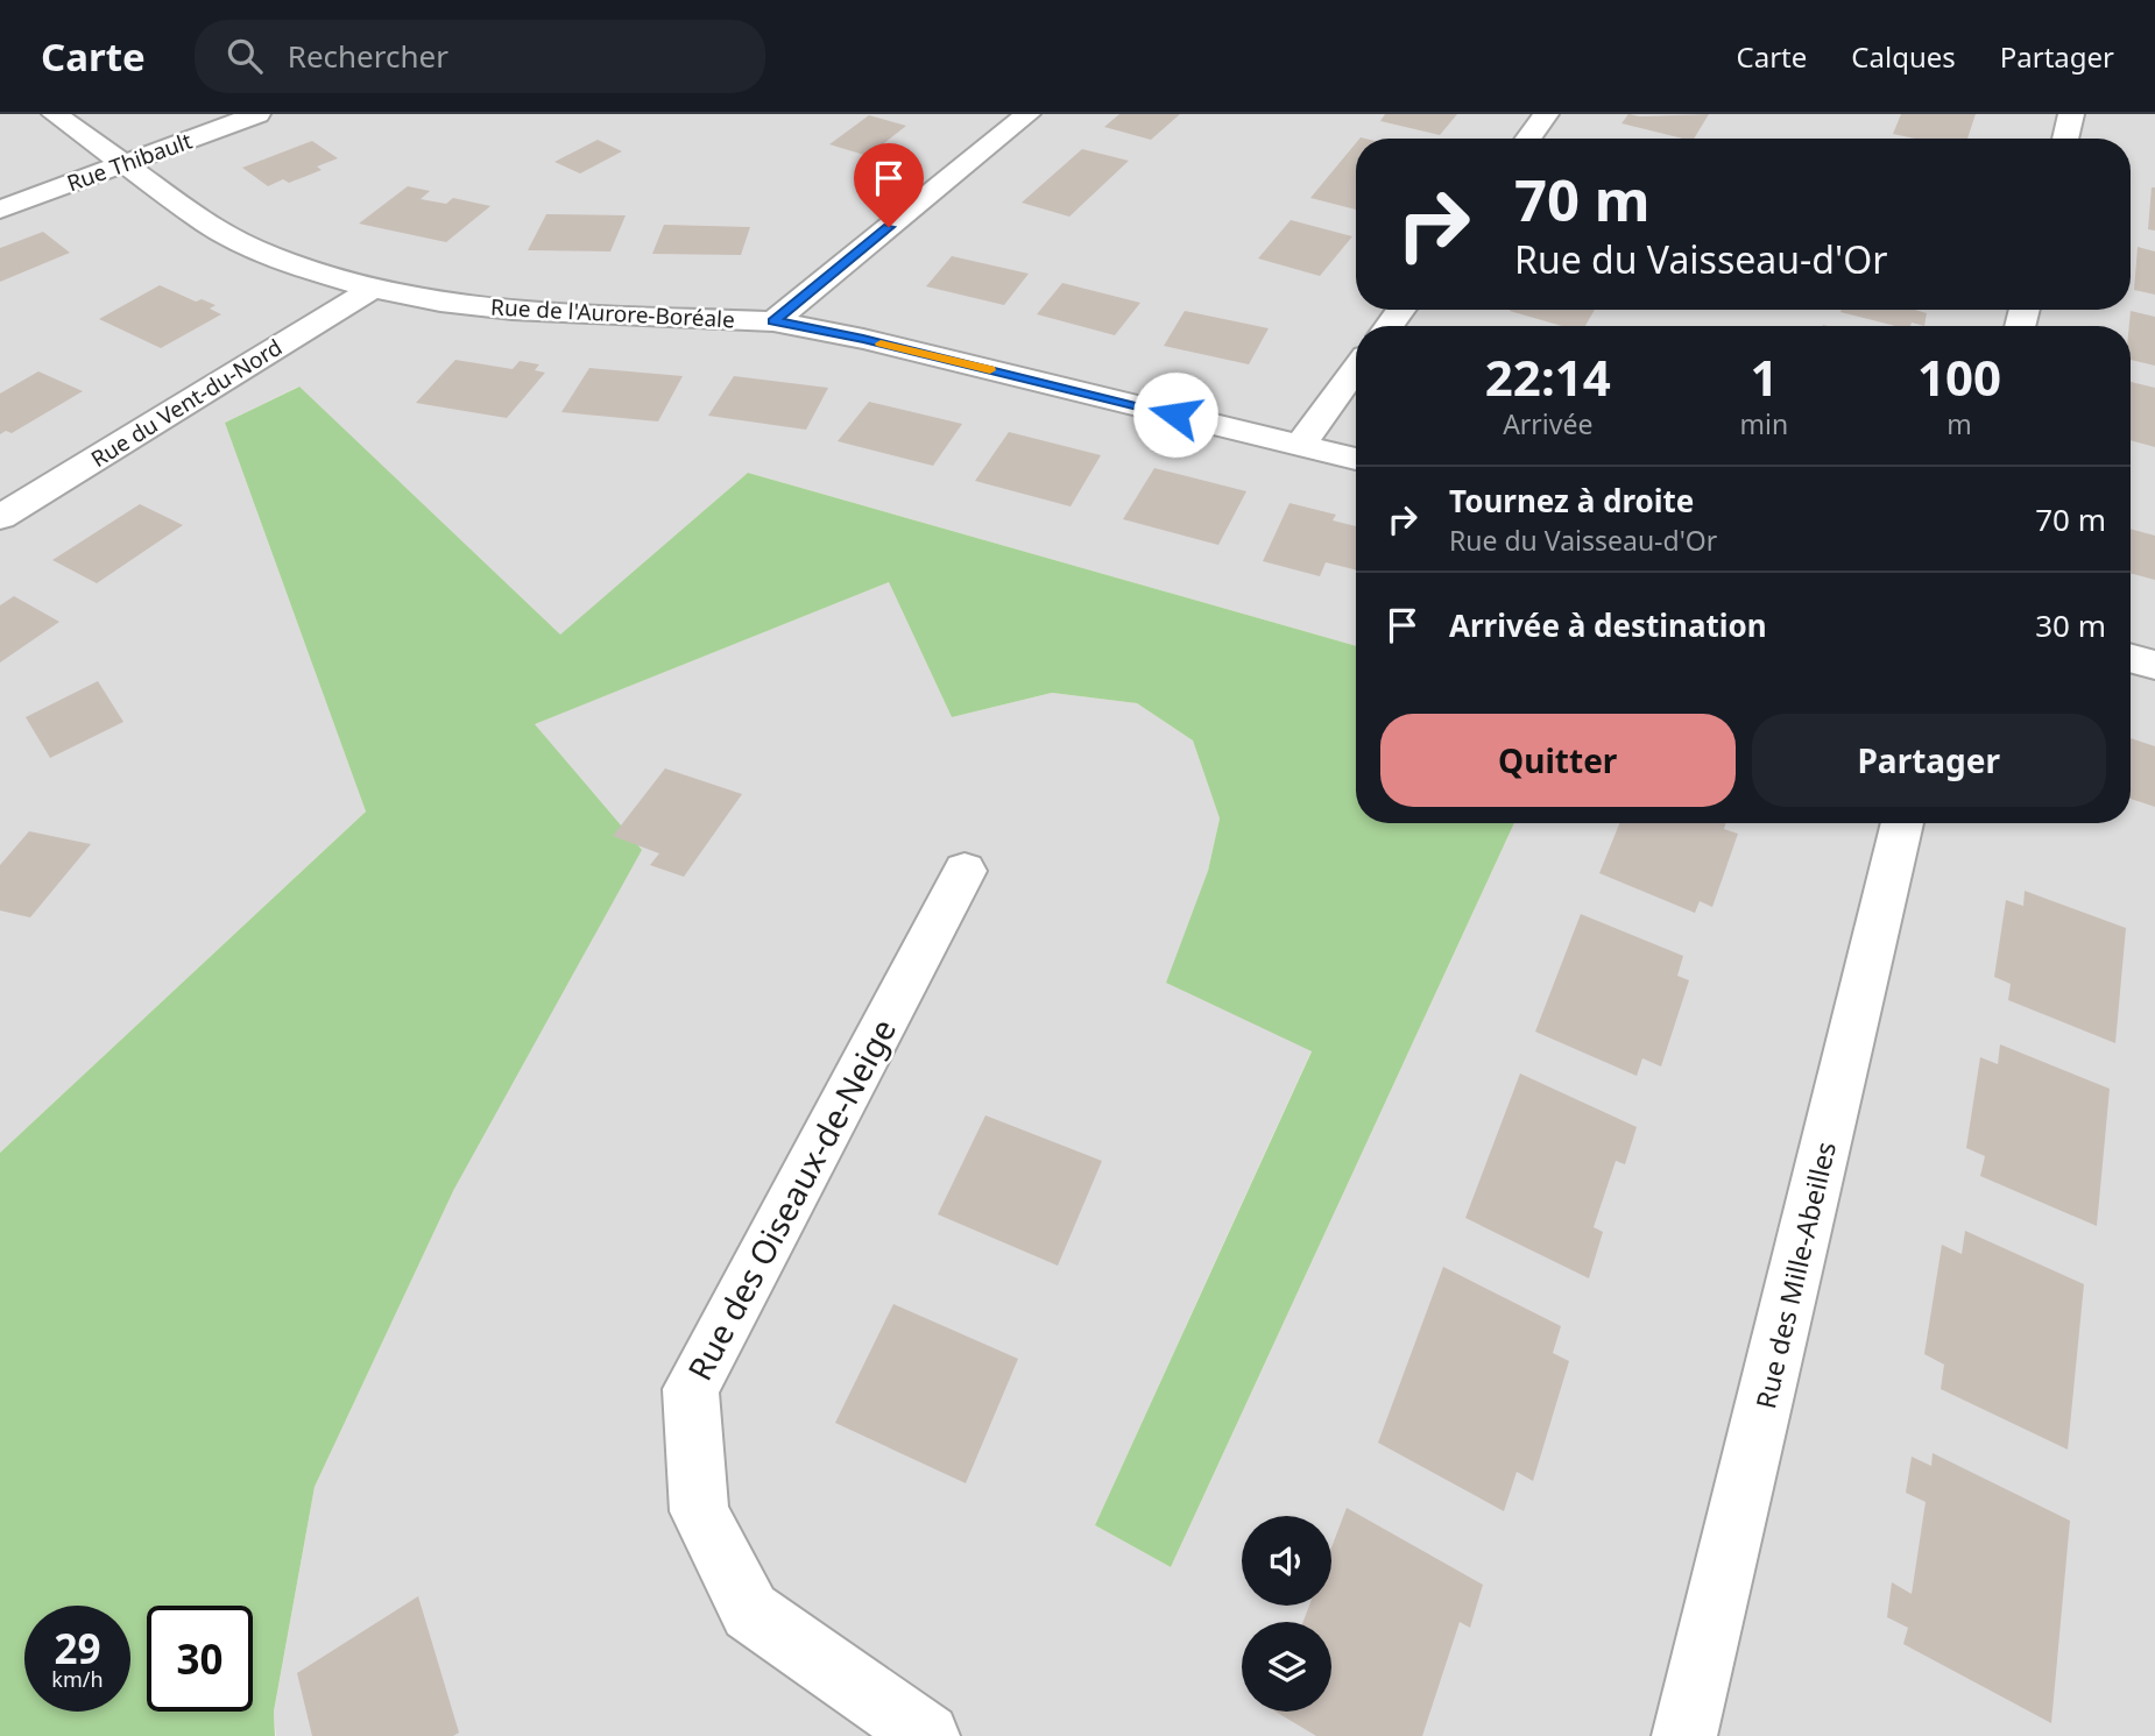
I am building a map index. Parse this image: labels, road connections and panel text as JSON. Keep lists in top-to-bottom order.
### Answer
{
  "streets": {
    "street": [
      "Rue Thibault",
      "Rue de l'Aurore-Boréale",
      "Rue du Vent-du-Nord",
      "Rue des Oiseaux-de-Neige",
      "Rue des Mille-Abeilles"
    ]
  },
  "crossings": [
    ["Rue Thibault", "Rue de l'Aurore-Boréale"],
    ["Rue de l'Aurore-Boréale", "Rue du Vent-du-Nord"]
  ],
  "page": {
    "header": "Carte",
    "search": "Rechercher",
    "nav": ["Carte", "Calques", "Partager"],
    "turn": ["70 m", "Rue du Vaisseau-d'Or"],
    "eta": [
      "22:14",
      "Arrivée",
      "1",
      "min",
      "100",
      "m"
    ],
    "list": [
      {
        "name": "Tournez à droite",
        "note": "Rue du Vaisseau-d'Or",
        "value": "70 m"
      },
      {
        "name": "Arrivée à destination",
        "value": "30 m"
      }
    ],
    "buttons": ["Quitter", "Partager"],
    "speed": "29 km/h",
    "limit": "30"
  }
}
